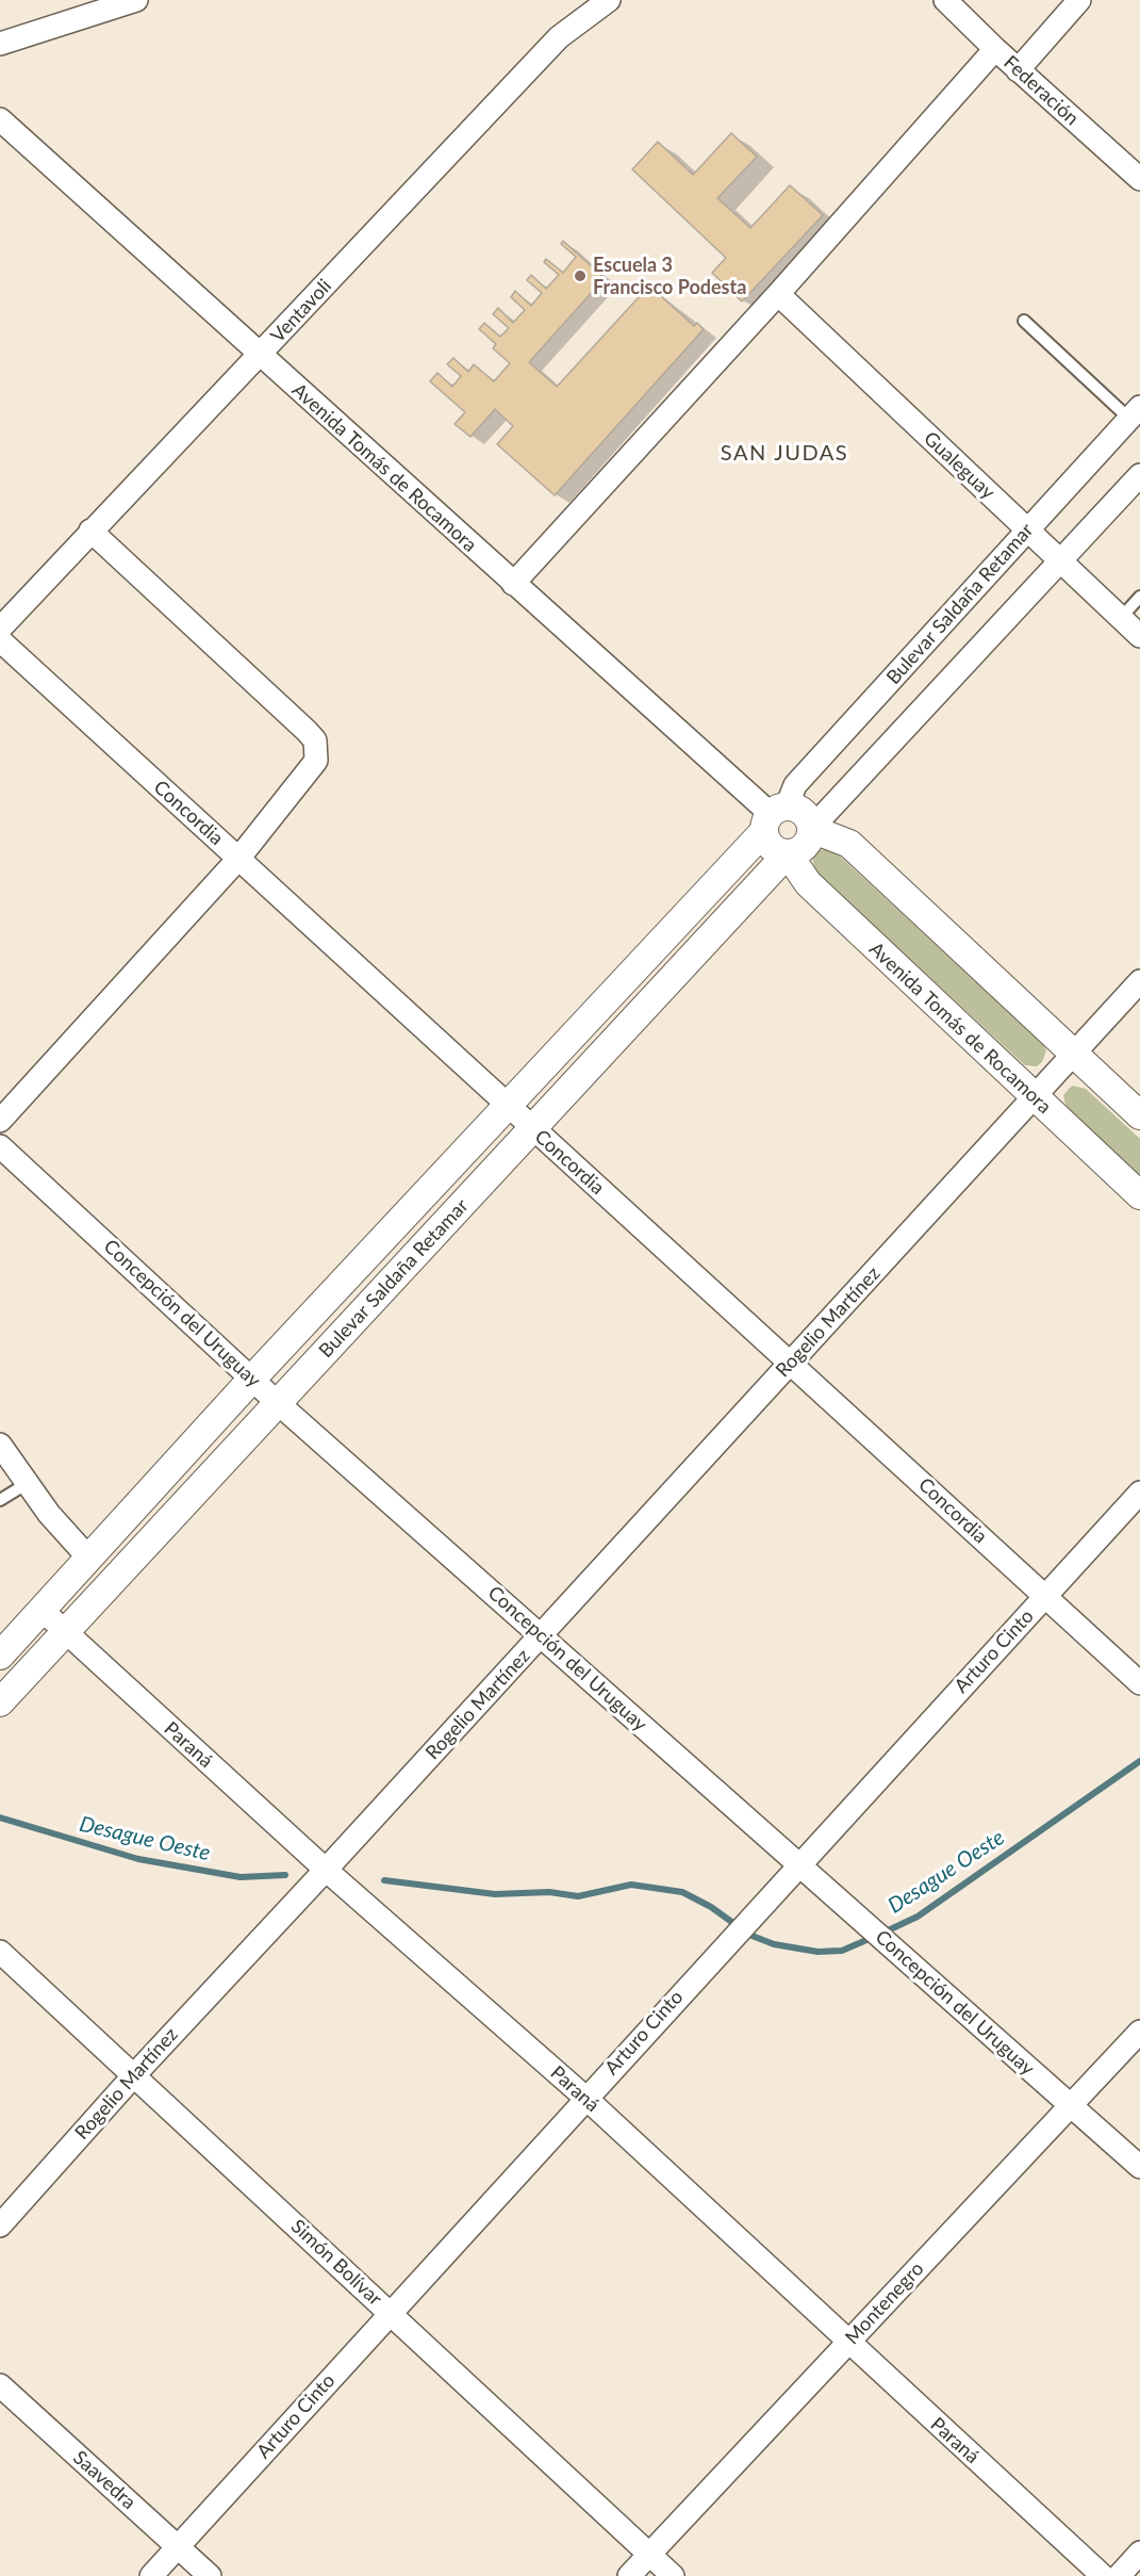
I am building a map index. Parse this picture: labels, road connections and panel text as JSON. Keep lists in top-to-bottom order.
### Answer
{
  "streets": {
    "street": [
      "Federación",
      "Ventavoli",
      "Gualeguay",
      "Avenida Tomás de Rocamora",
      "Bulevar Saldaña Retamar",
      "Concordia",
      "Concepción del Uruguay",
      "Rogelio Martínez",
      "Arturo Cinto",
      "Paraná",
      "Simón Bolívar",
      "Montenegro",
      "Saavedra"
    ]
  },
  "crossings": [
    ["Ventavoli", "Avenida Tomás de Rocamora"],
    ["Gualeguay", "Bulevar Saldaña Retamar"],
    ["Avenida Tomás de Rocamora", "Bulevar Saldaña Retamar"],
    ["Avenida Tomás de Rocamora", "Rogelio Martínez"],
    ["Bulevar Saldaña Retamar", "Concordia"],
    ["Bulevar Saldaña Retamar", "Concepción del Uruguay"],
    ["Bulevar Saldaña Retamar", "Paraná"],
    ["Concordia", "Rogelio Martínez"],
    ["Concordia", "Arturo Cinto"],
    ["Concepción del Uruguay", "Rogelio Martínez"],
    ["Concepción del Uruguay", "Arturo Cinto"],
    ["Concepción del Uruguay", "Montenegro"],
    ["Rogelio Martínez", "Paraná"],
    ["Rogelio Martínez", "Simón Bolívar"],
    ["Arturo Cinto", "Paraná"],
    ["Arturo Cinto", "Simón Bolívar"],
    ["Arturo Cinto", "Saavedra"],
    ["Paraná", "Montenegro"],
    ["Simón Bolívar", "Montenegro"]
  ],
  "districts": ["SAN JUDAS"],
  "water": ["Desague Oeste"],
  "places": ["Escuela 3 Francisco Podesta"]
}
